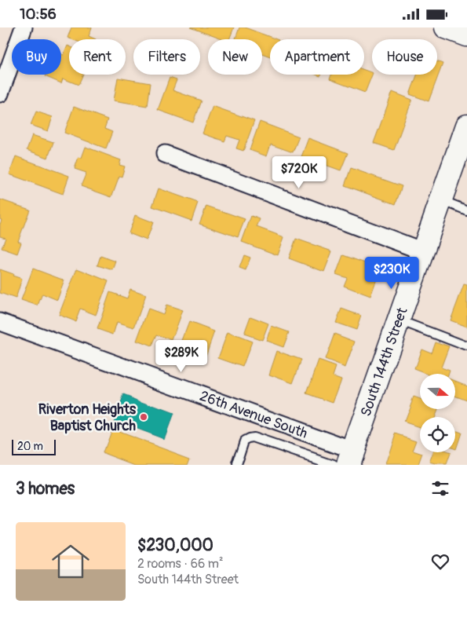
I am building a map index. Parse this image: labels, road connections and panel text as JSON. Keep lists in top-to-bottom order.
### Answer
{
  "streets": {
    "street": ["South 144th Street", "26th Avenue South"]
  },
  "crossings": [
    ["South 144th Street", "26th Avenue South"]
  ],
  "places": ["Riverton Heights Baptist Church"],
  "scale_bar": "20 m",
  "north": "right",
  "page": {
    "status": "10:56",
    "chip": [
      "Buy",
      "Rent",
      "Filters",
      "New",
      "Apartment",
      "House"
    ],
    "price": ["$720K", "$230K", "$289K"],
    "scale": "20 m",
    "heading": "3 homes",
    "list": [
      {
        "name": "$230,000",
        "note": "2 rooms · 66 m² · South 144th Street"
      }
    ]
  }
}
